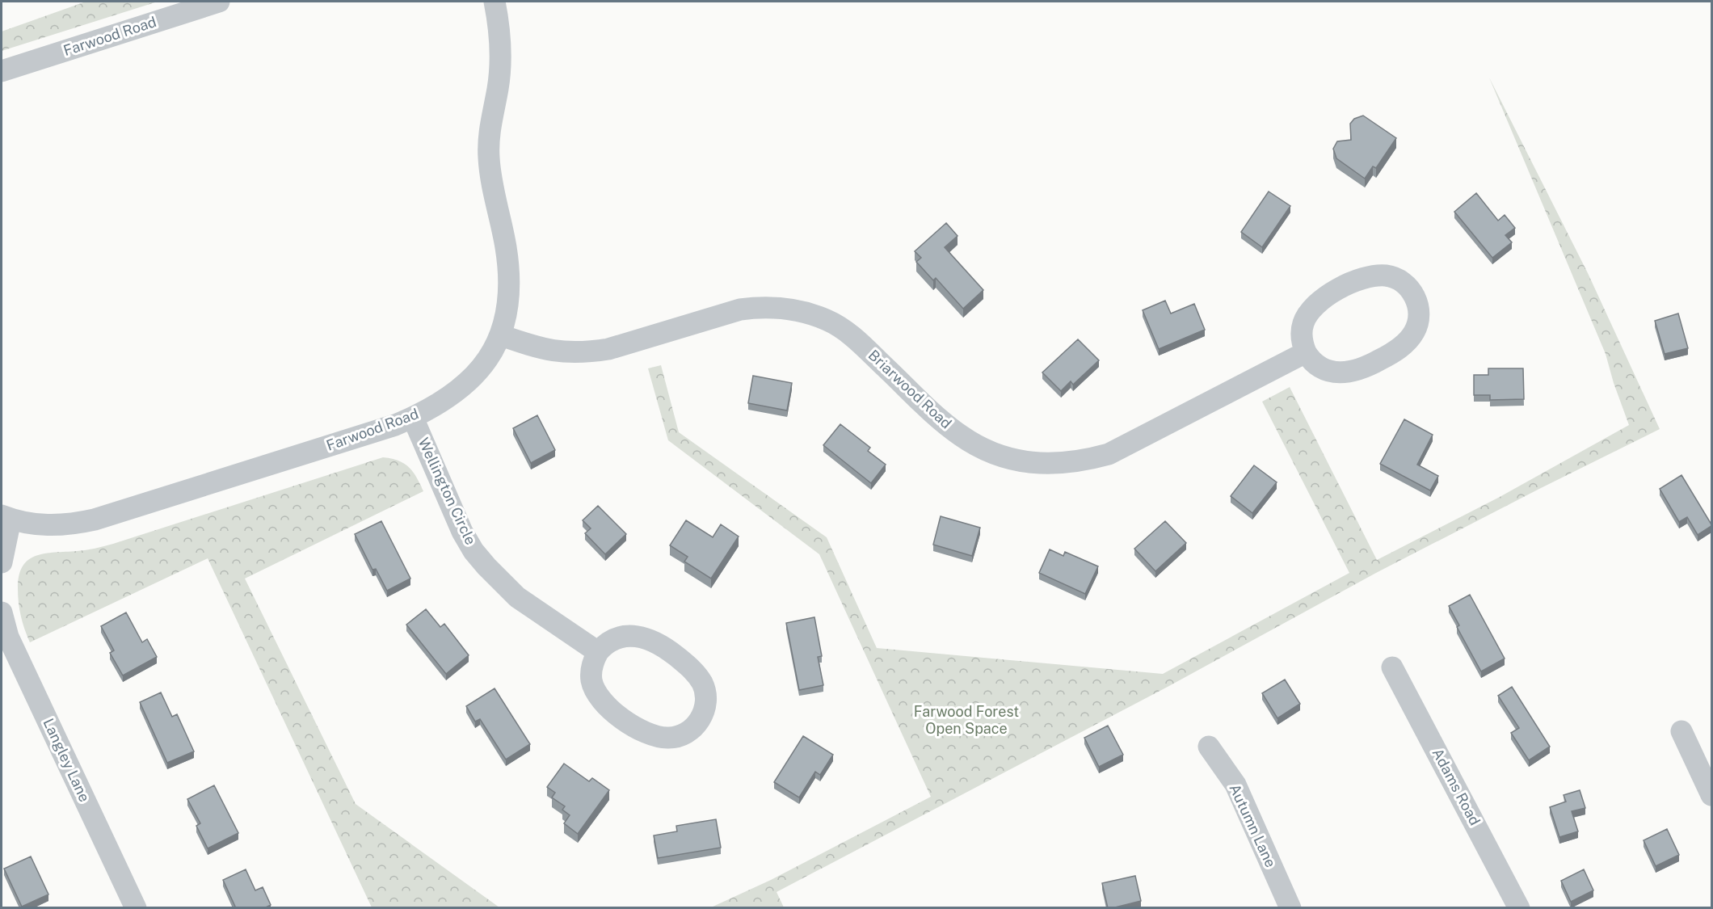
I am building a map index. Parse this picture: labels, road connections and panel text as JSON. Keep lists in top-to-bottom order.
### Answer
{
  "streets": {
    "street": [
      "Farwood Road",
      "Briarwood Road",
      "Wellington Circle",
      "Langley Lane",
      "Adams Road",
      "Autumn Lane"
    ]
  },
  "crossings": [
    ["Farwood Road", "Briarwood Road"],
    ["Farwood Road", "Wellington Circle"]
  ],
  "parks": ["Farwood Forest Open Space"]
}
